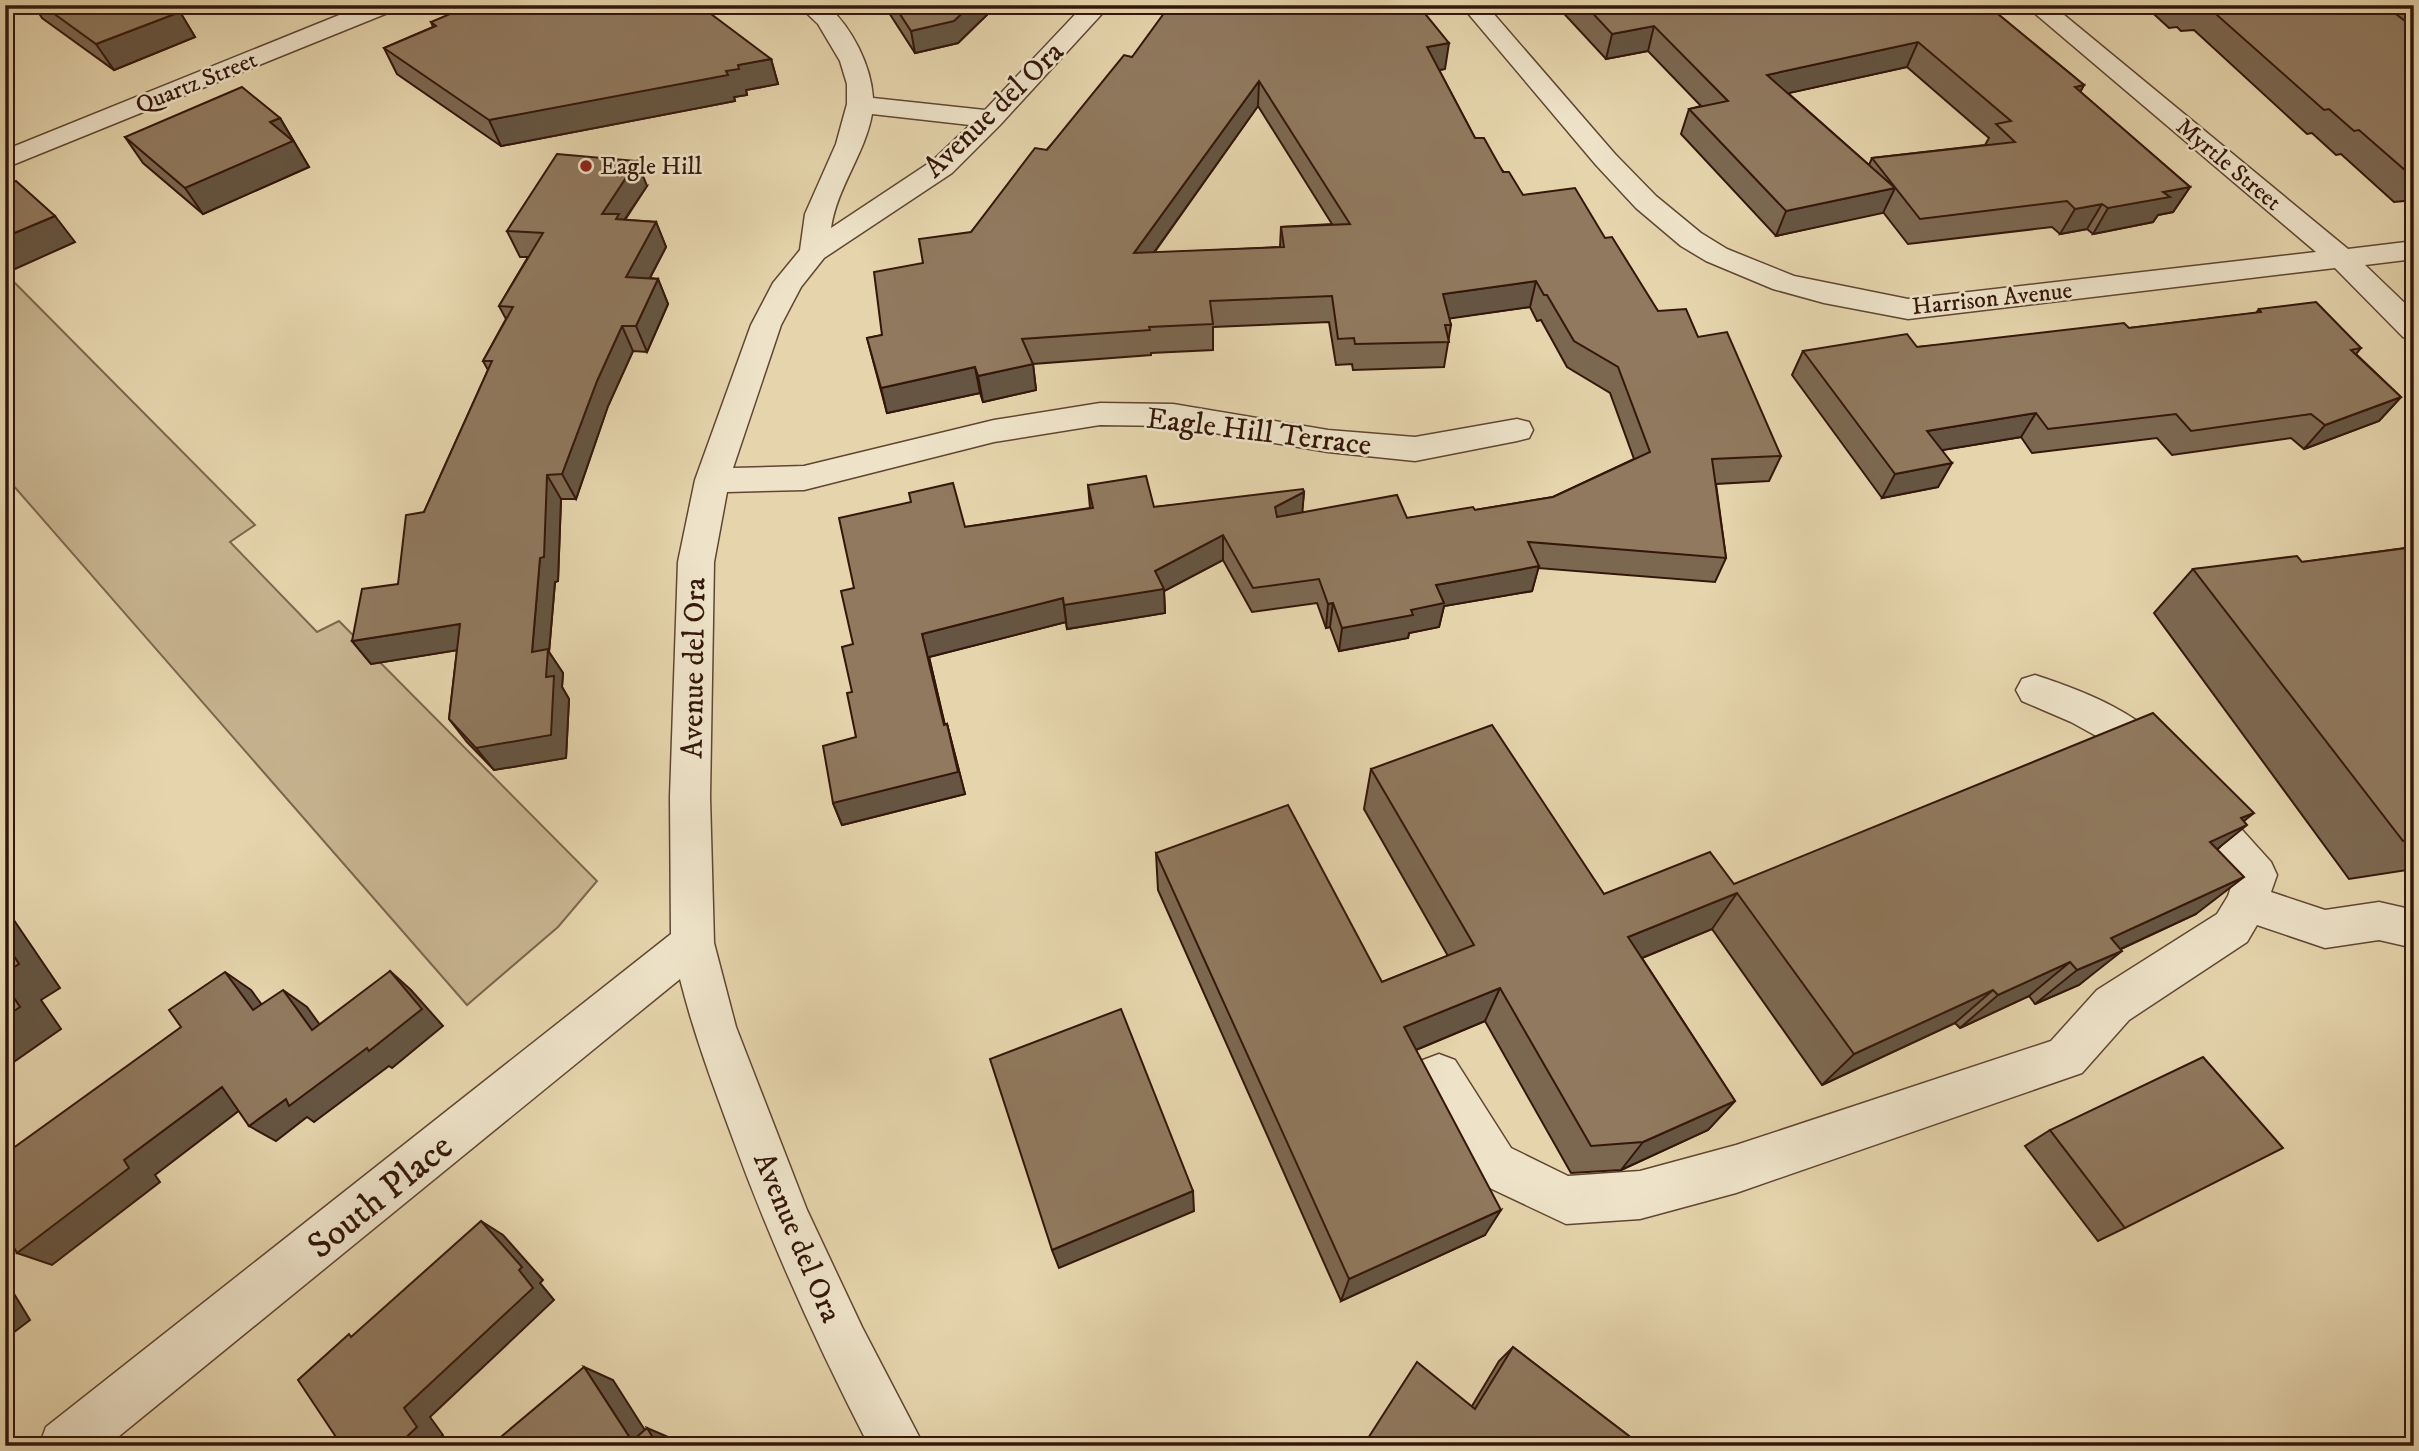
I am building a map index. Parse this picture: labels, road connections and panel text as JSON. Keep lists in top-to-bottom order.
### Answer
{
  "streets": {
    "street": [
      "Quartz Street",
      "Avenue del Ora",
      "Myrtle Street",
      "Harrison Avenue",
      "Eagle Hill Terrace",
      "South Place"
    ]
  },
  "crossings": [
    ["Avenue del Ora", "Eagle Hill Terrace"],
    ["Avenue del Ora", "South Place"],
    ["Myrtle Street", "Harrison Avenue"]
  ],
  "places": ["Eagle Hill"]
}
